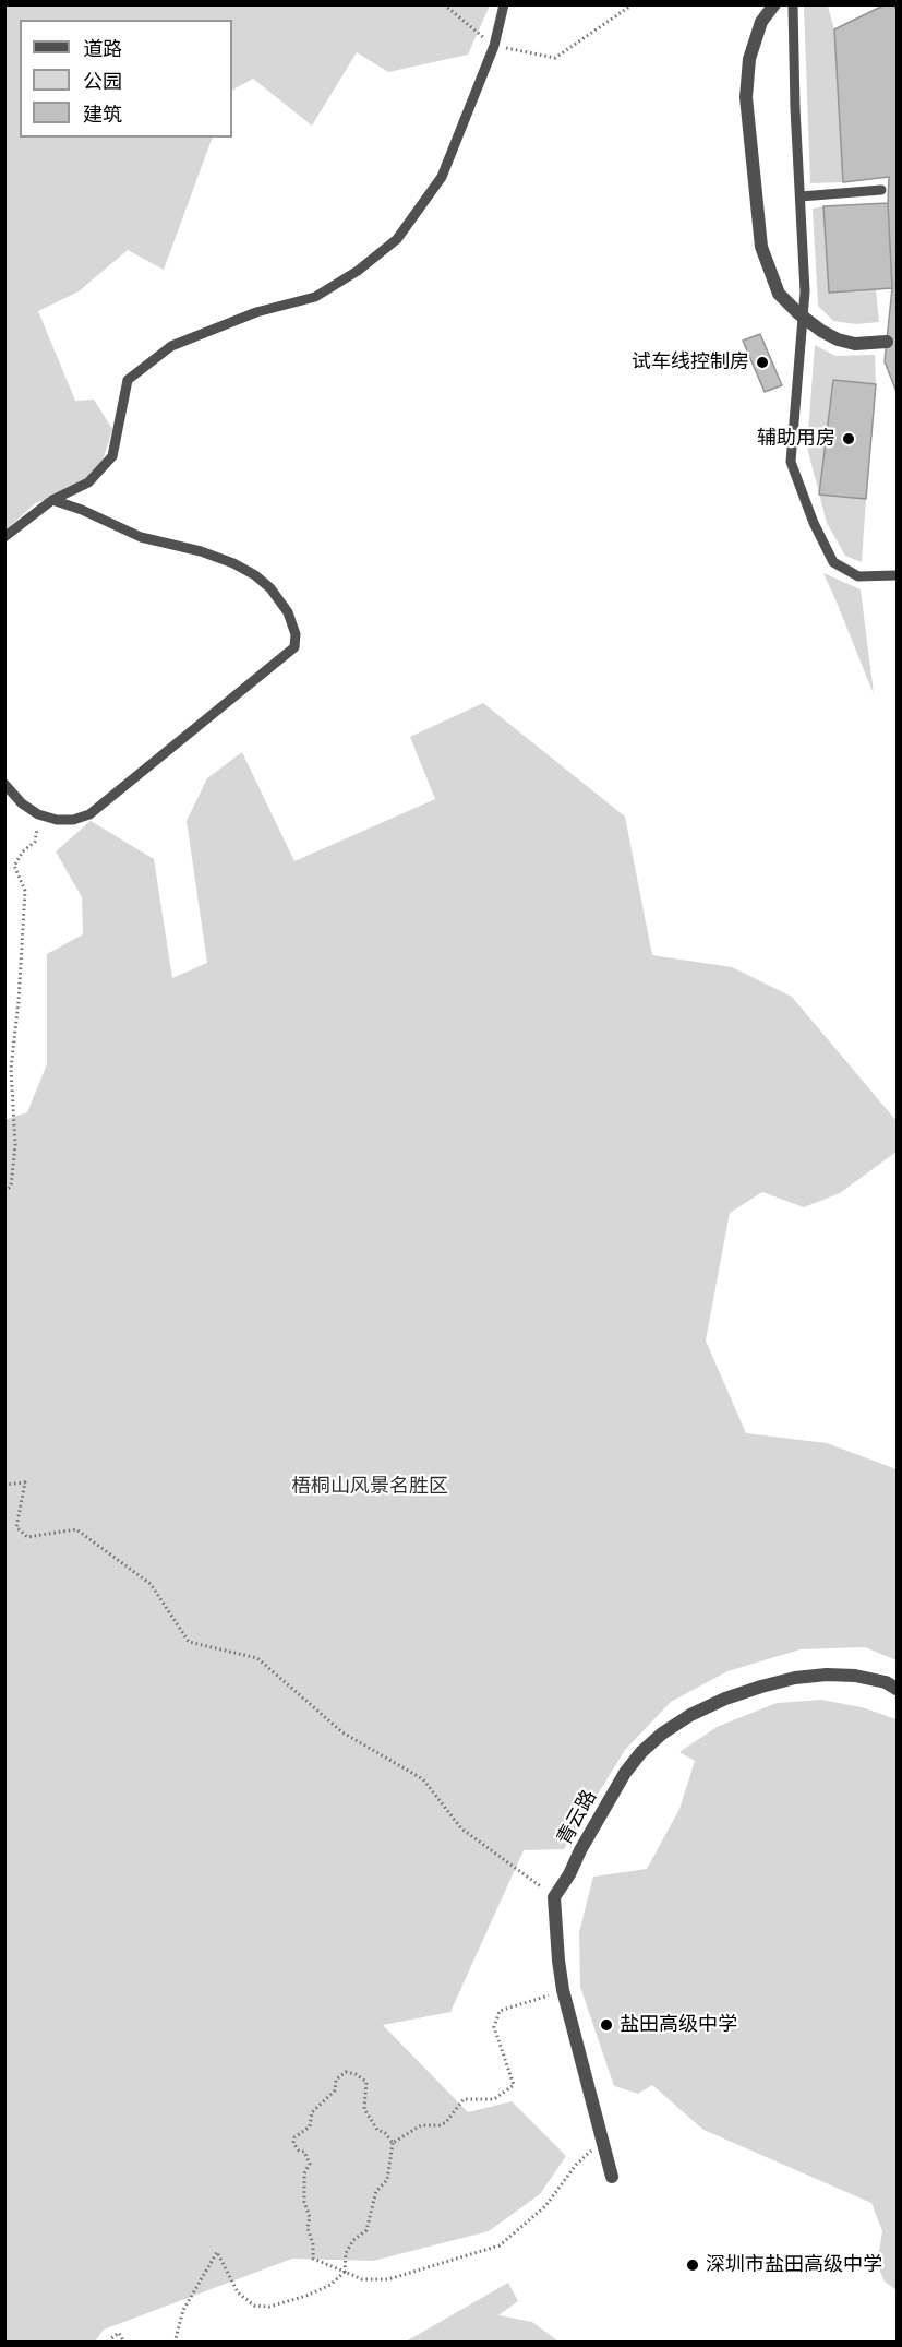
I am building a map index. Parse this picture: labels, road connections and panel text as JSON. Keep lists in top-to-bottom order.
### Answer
{
  "streets": {
    "street": ["青云路"]
  },
  "parks": ["梧桐山风景名胜区"],
  "places": [
    "试车线控制房",
    "辅助用房",
    "盐田高级中学",
    "深圳市盐田高级中学"
  ],
  "legend": ["道路", "公园", "建筑"]
}
